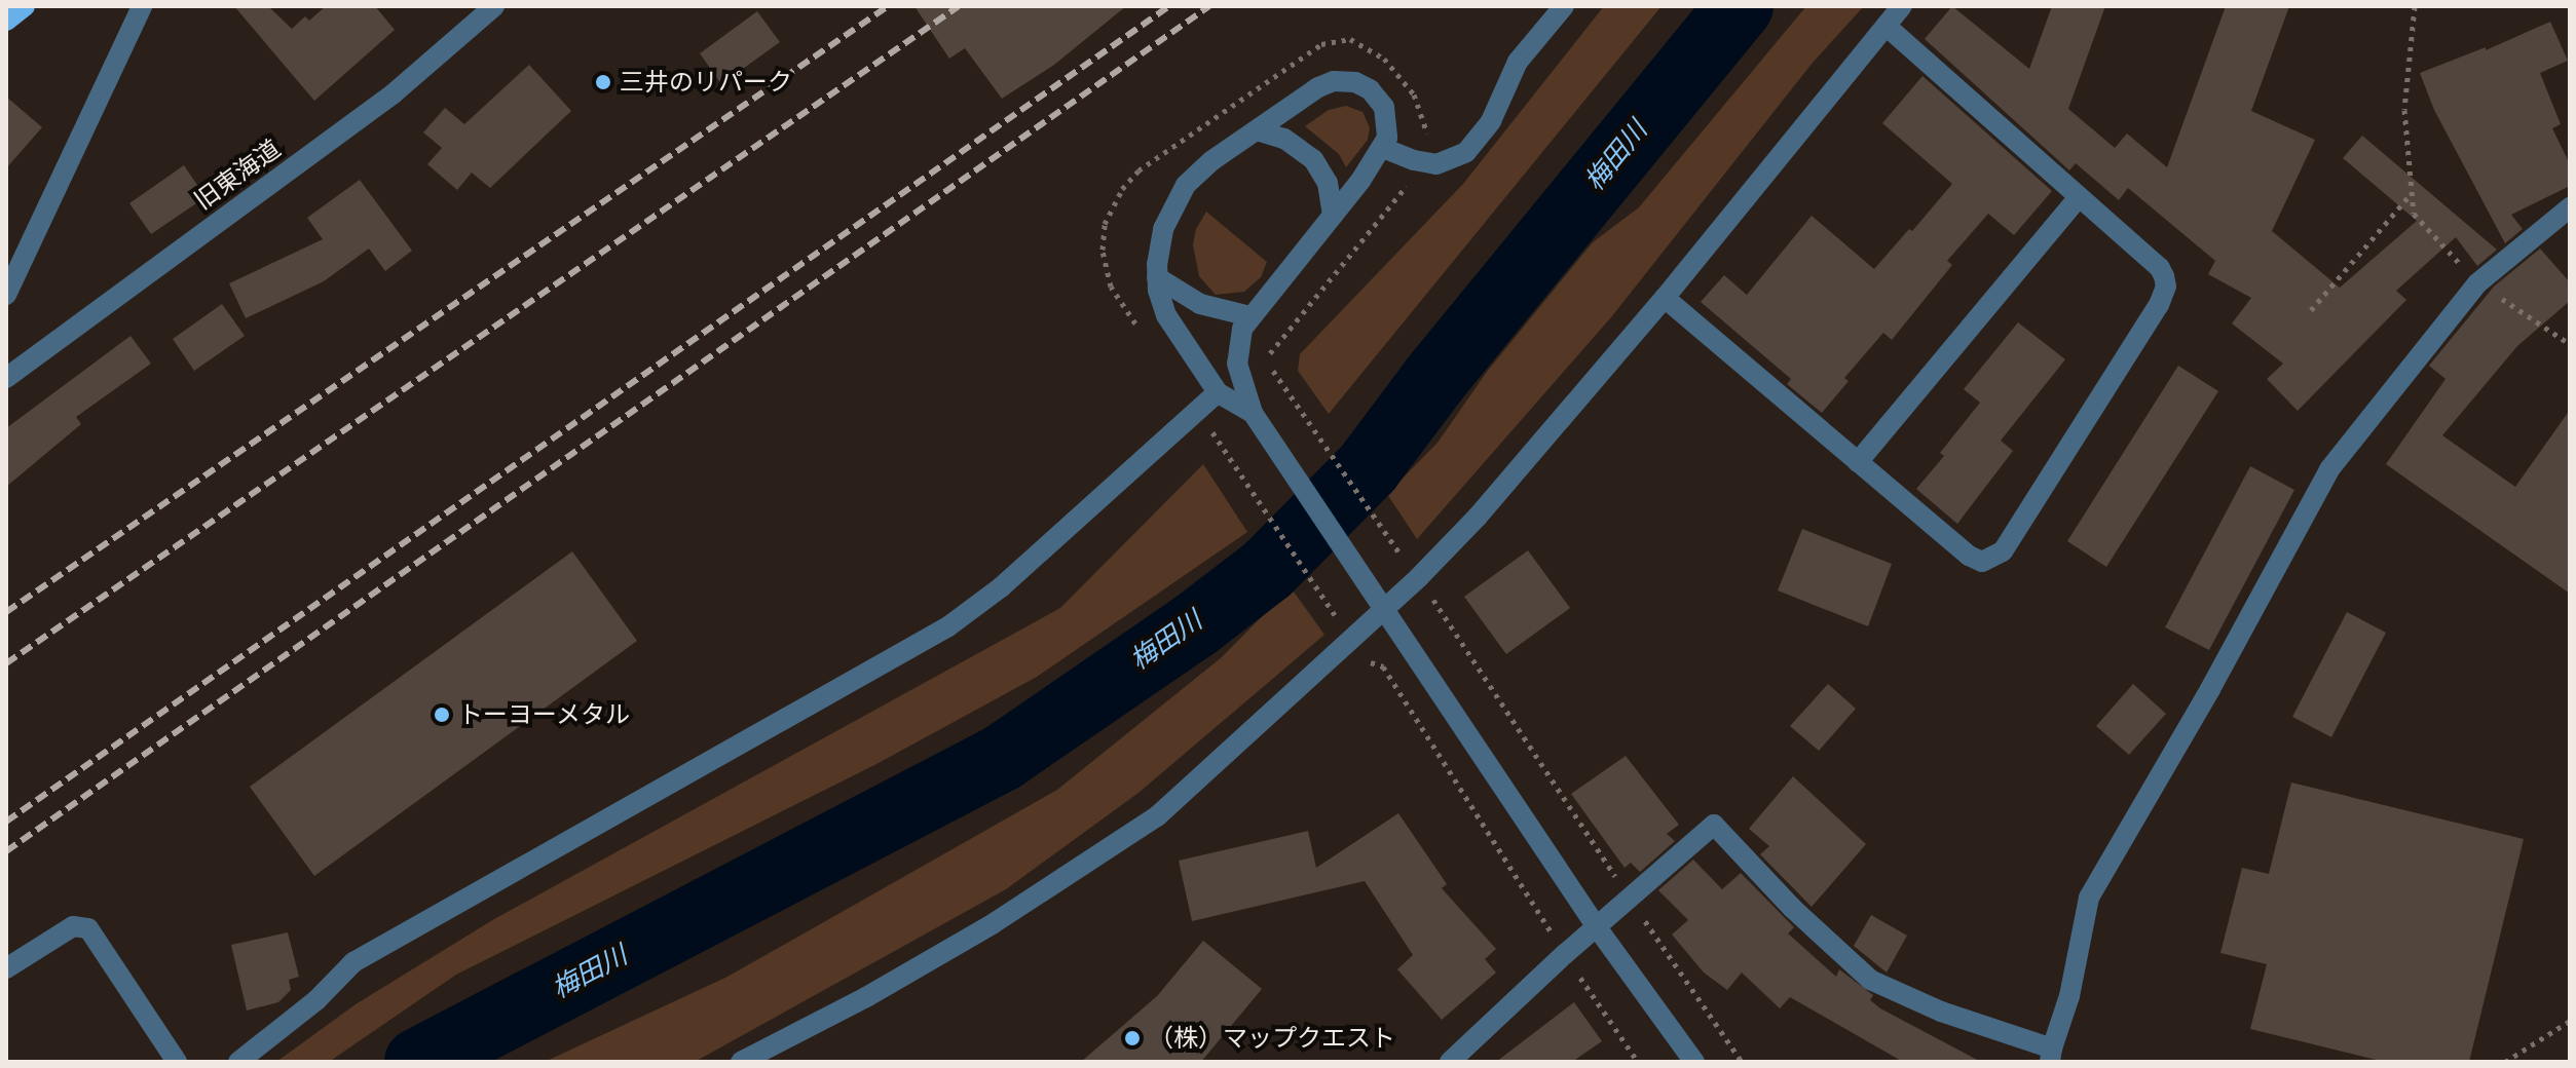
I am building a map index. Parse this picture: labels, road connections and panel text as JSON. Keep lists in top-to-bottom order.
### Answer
{
  "streets": {
    "street": ["旧東海道"]
  },
  "water": ["梅田川"],
  "places": ["三井のリパーク", "トーヨーメタル", "（株）マップクエスト"]
}
